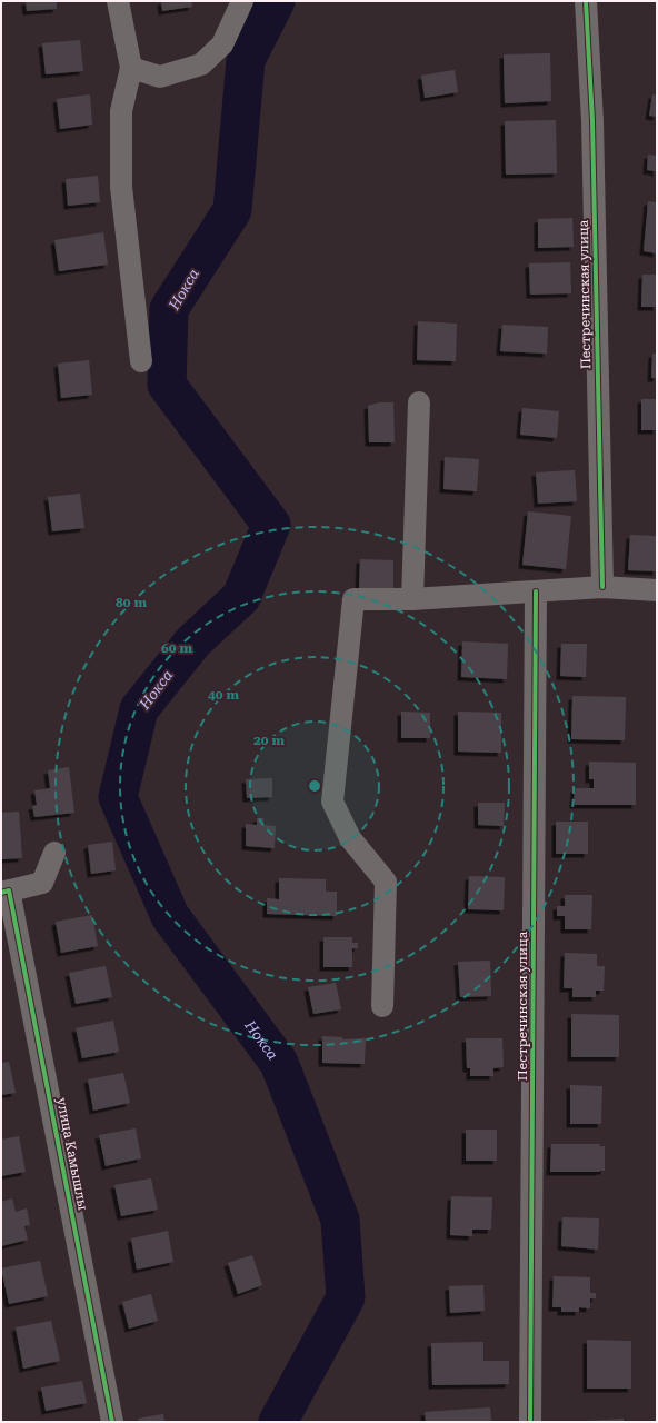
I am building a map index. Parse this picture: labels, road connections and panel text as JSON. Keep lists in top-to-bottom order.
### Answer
{
  "streets": {
    "street": ["Пестречинская улица", "улица Камышлы"]
  },
  "water": ["Нокса"],
  "rings": [
    "80 m",
    "60 m",
    "40 m",
    "20 m"
  ]
}
